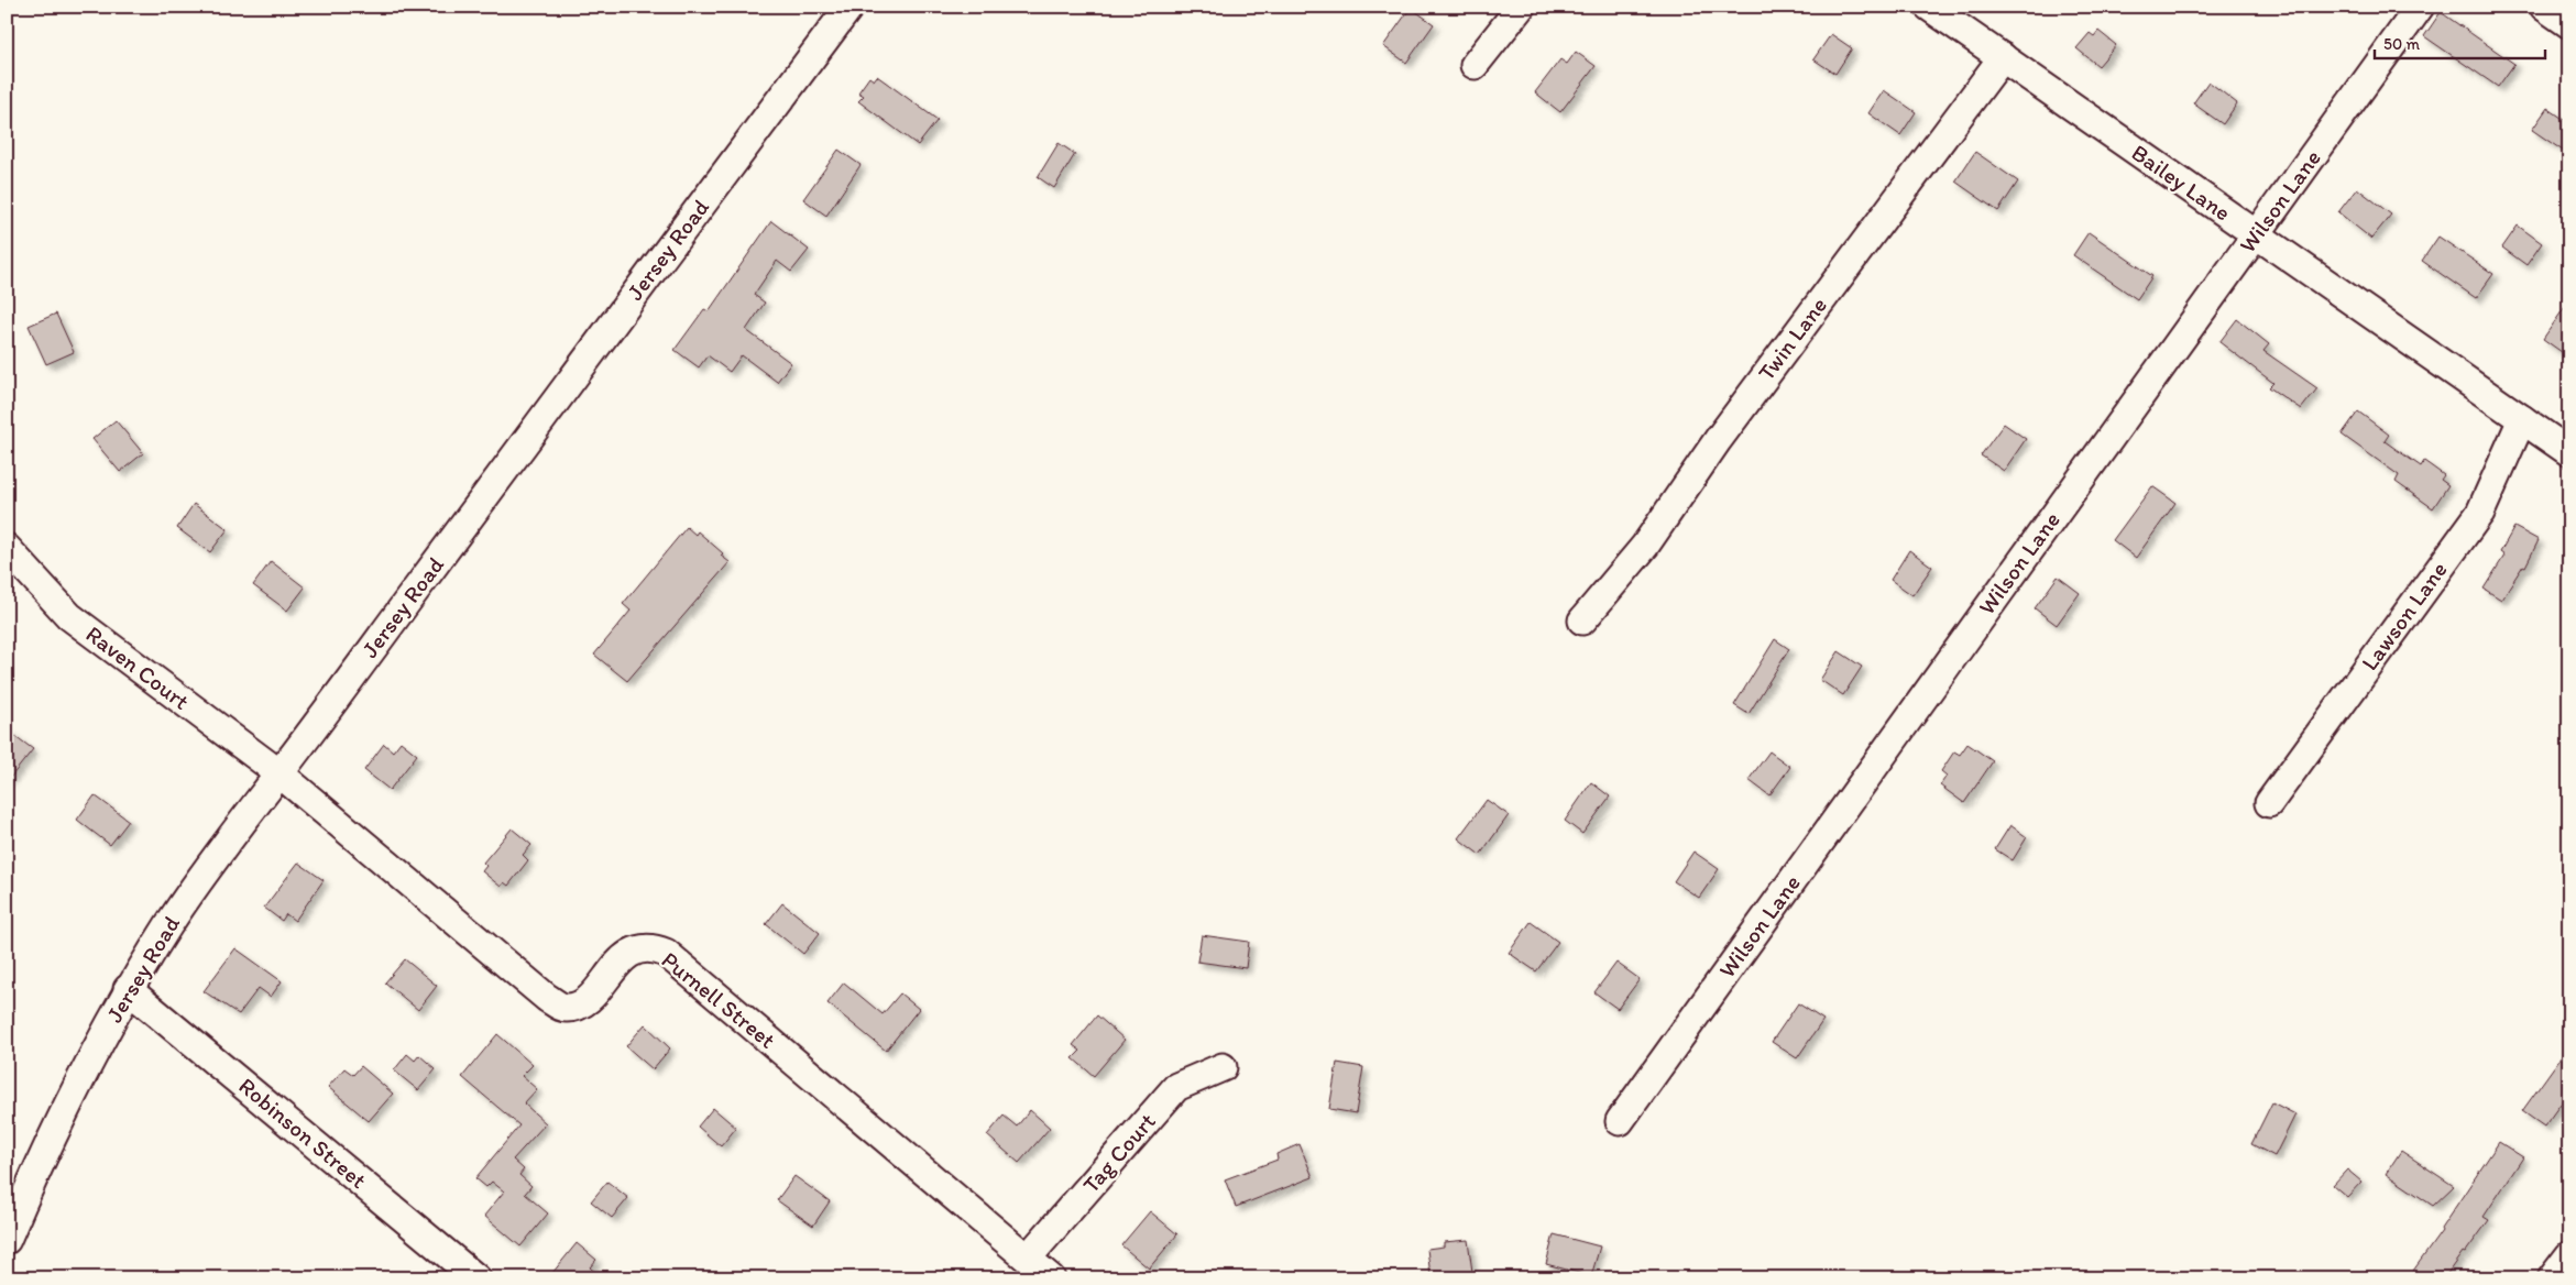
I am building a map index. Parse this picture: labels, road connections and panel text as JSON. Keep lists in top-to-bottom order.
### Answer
{
  "streets": {
    "street": [
      "Bailey Lane",
      "Wilson Lane",
      "Jersey Road",
      "Twin Lane",
      "Lawson Lane",
      "Raven Court",
      "Purnell Street",
      "Robinson Street",
      "Tag Court"
    ]
  },
  "crossings": [
    ["Bailey Lane", "Wilson Lane"],
    ["Bailey Lane", "Twin Lane"],
    ["Bailey Lane", "Lawson Lane"],
    ["Jersey Road", "Raven Court"],
    ["Jersey Road", "Purnell Street"],
    ["Jersey Road", "Robinson Street"],
    ["Raven Court", "Purnell Street"],
    ["Purnell Street", "Tag Court"]
  ],
  "scale_bar": "50 m"
}
